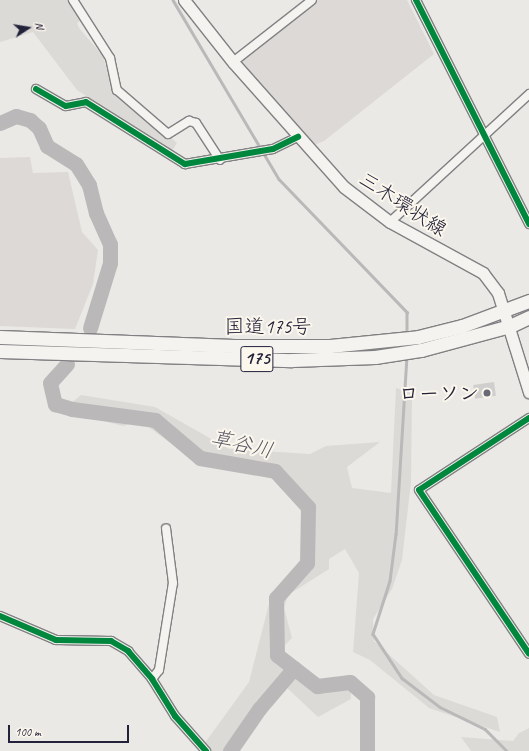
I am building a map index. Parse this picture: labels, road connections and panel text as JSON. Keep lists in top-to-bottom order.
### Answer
{
  "streets": {
    "highway": ["国道175号", "175"],
    "main road": ["三木環状線"]
  },
  "crossings": [
    ["三木環状線", "国道175号"]
  ],
  "water": ["草谷川"],
  "places": ["ローソン"],
  "scale_bar": "100 m",
  "north": "right"
}
